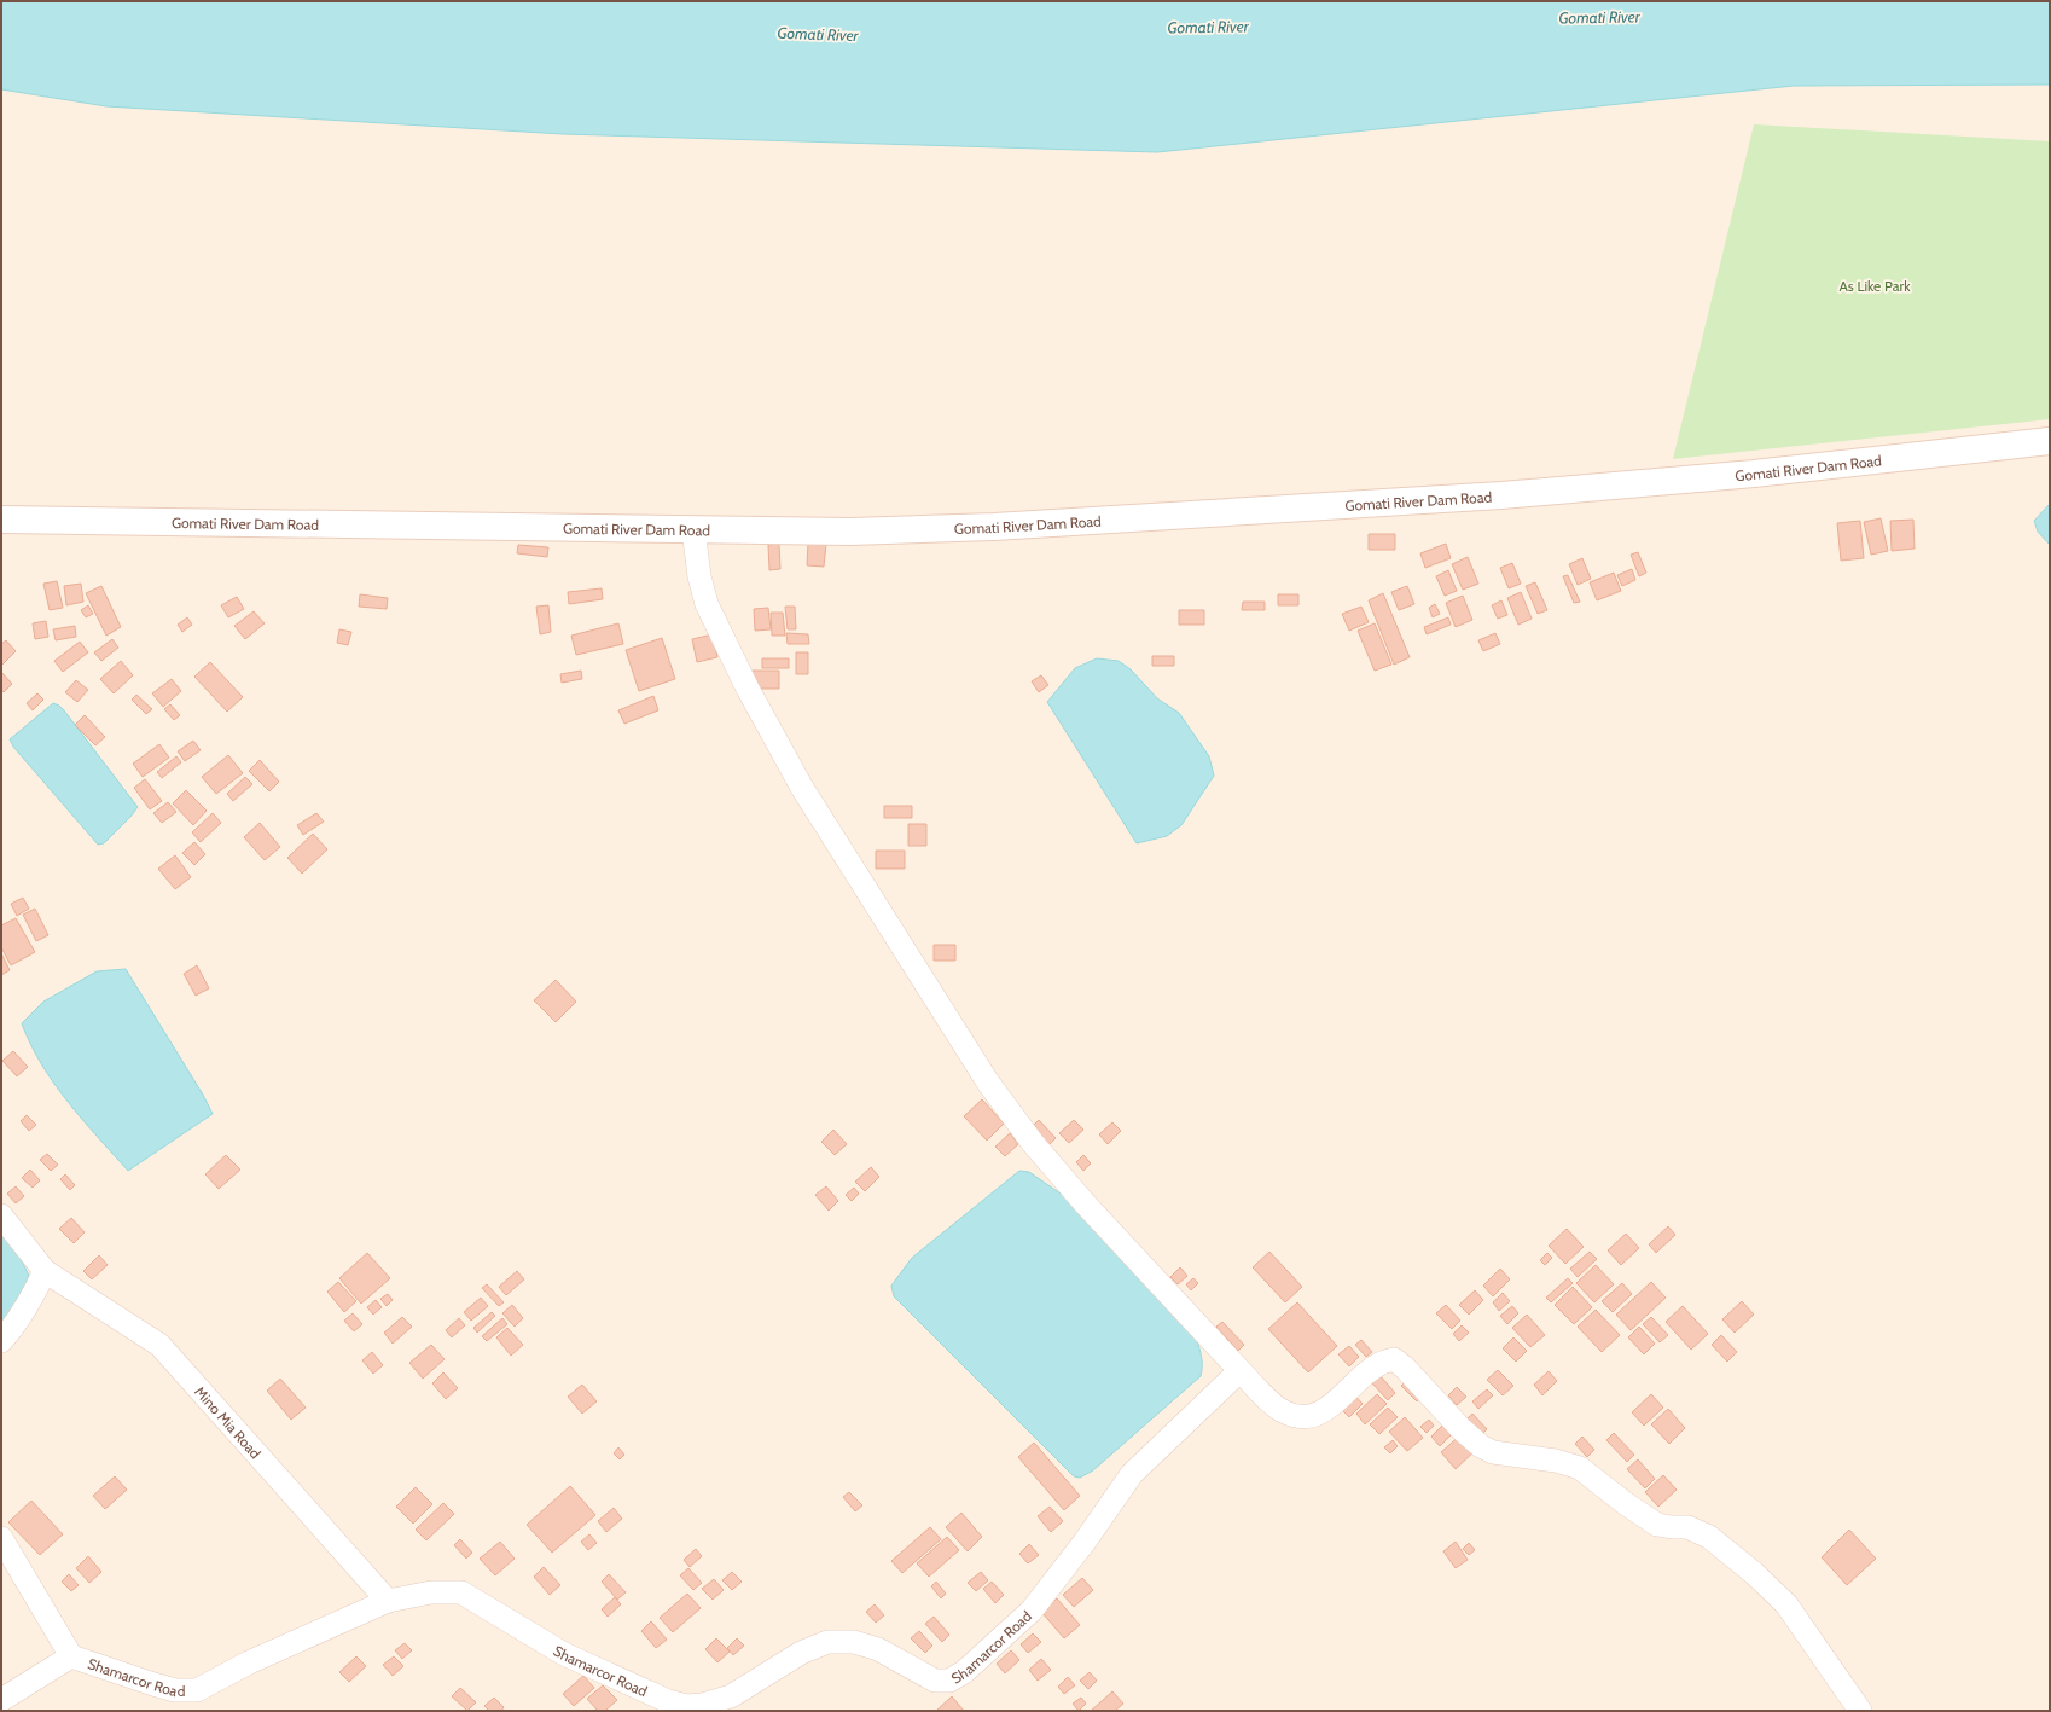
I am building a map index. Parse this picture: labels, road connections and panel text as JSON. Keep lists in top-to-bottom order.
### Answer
{
  "streets": {
    "main road": ["Gomati River Dam Road"],
    "street": ["Mino Mia Road", "Shamarcor Road"]
  },
  "crossings": [
    ["Mino Mia Road", "Shamarcor Road"]
  ],
  "water": ["Gomati River"],
  "parks": ["As Like Park"]
}
